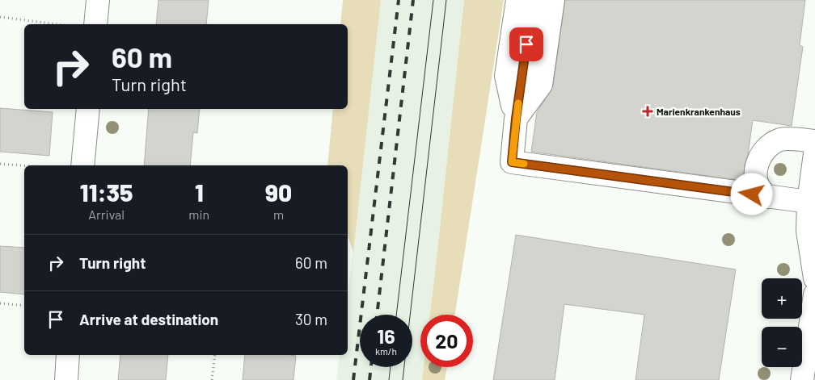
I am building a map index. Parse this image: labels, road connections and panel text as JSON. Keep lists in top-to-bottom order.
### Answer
{
  "places": {
    "health": ["Marienkrankenhaus"]
  },
  "page": {
    "turn": ["60 m", "Turn right"],
    "eta": [
      "11:35",
      "Arrival",
      "1",
      "min",
      "90",
      "m"
    ],
    "list": [
      {
        "name": "Turn right",
        "value": "60 m"
      },
      {
        "name": "Arrive at destination",
        "value": "30 m"
      }
    ],
    "map_buttons": ["+", "−"],
    "speed": "16 km/h",
    "limit": "20"
  }
}
